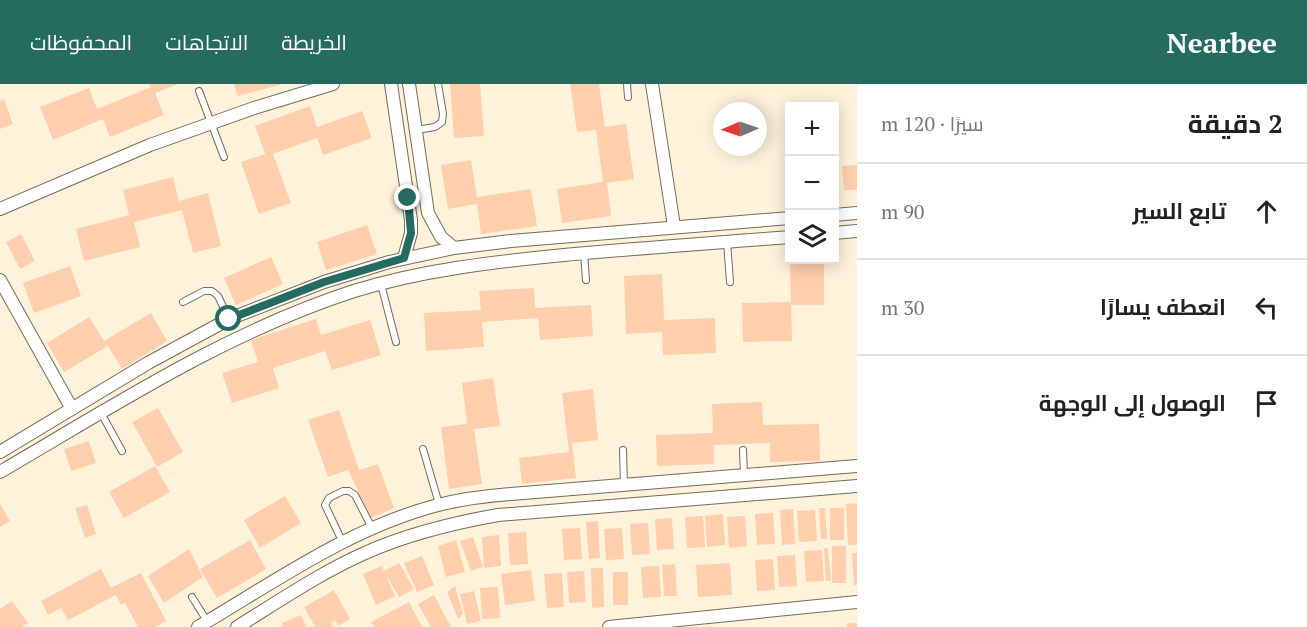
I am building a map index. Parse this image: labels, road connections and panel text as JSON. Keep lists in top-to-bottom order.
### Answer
{
  "north": "left",
  "page": {
    "header": "Nearbee",
    "nav": ["الخريطة", "الاتجاهات", "المحفوظات"],
    "heading": ["2 دقيقة", "سيرًا · 120 m"],
    "map_buttons": ["+", "−"],
    "list": [
      ["تابع السير", "90 m"],
      ["انعطف يسارًا", "30 m"],
      "الوصول إلى الوجهة"
    ]
  }
}
